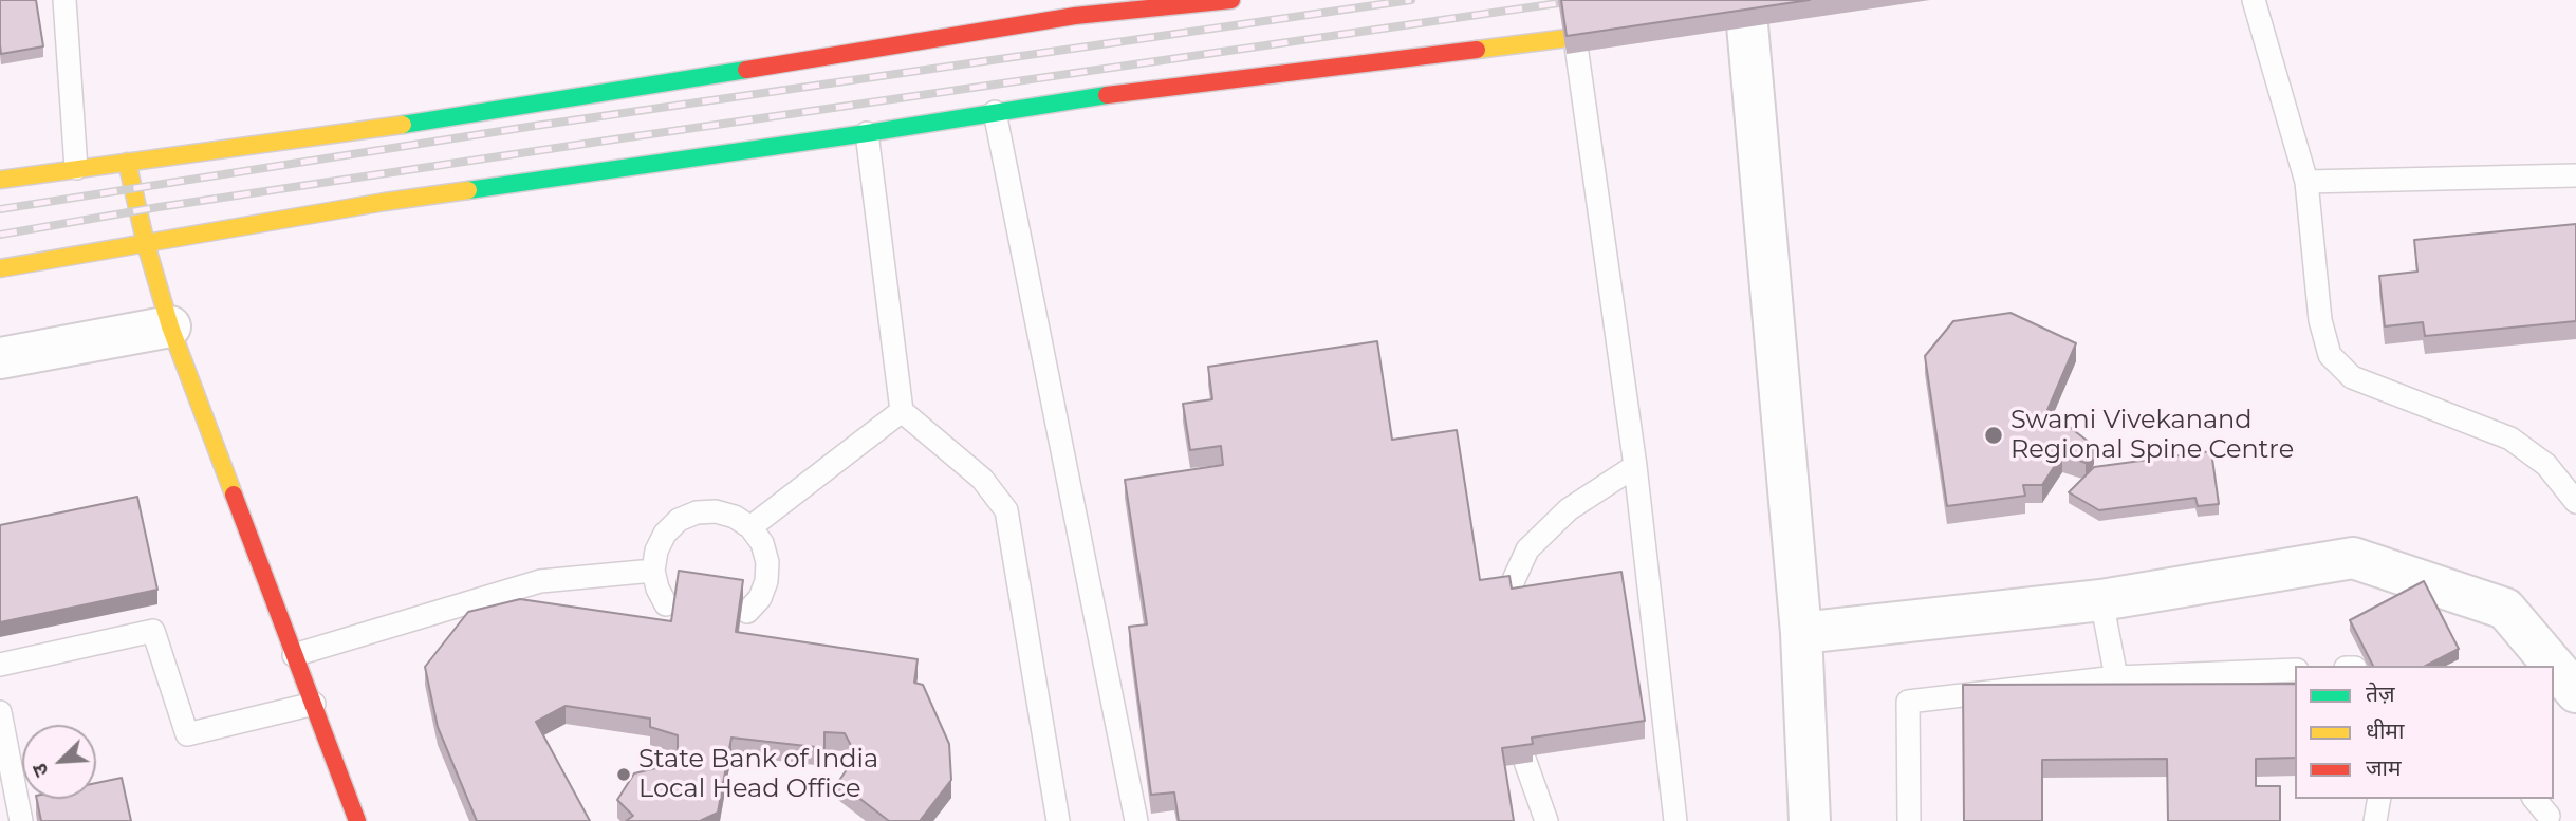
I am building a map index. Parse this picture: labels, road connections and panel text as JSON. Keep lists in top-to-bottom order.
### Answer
{
  "places": ["Swami Vivekanand Regional Spine Centre", "State Bank of India Local Head Office"],
  "legend": ["तेज़", "धीमा", "जाम"],
  "north": "bottom left"
}
